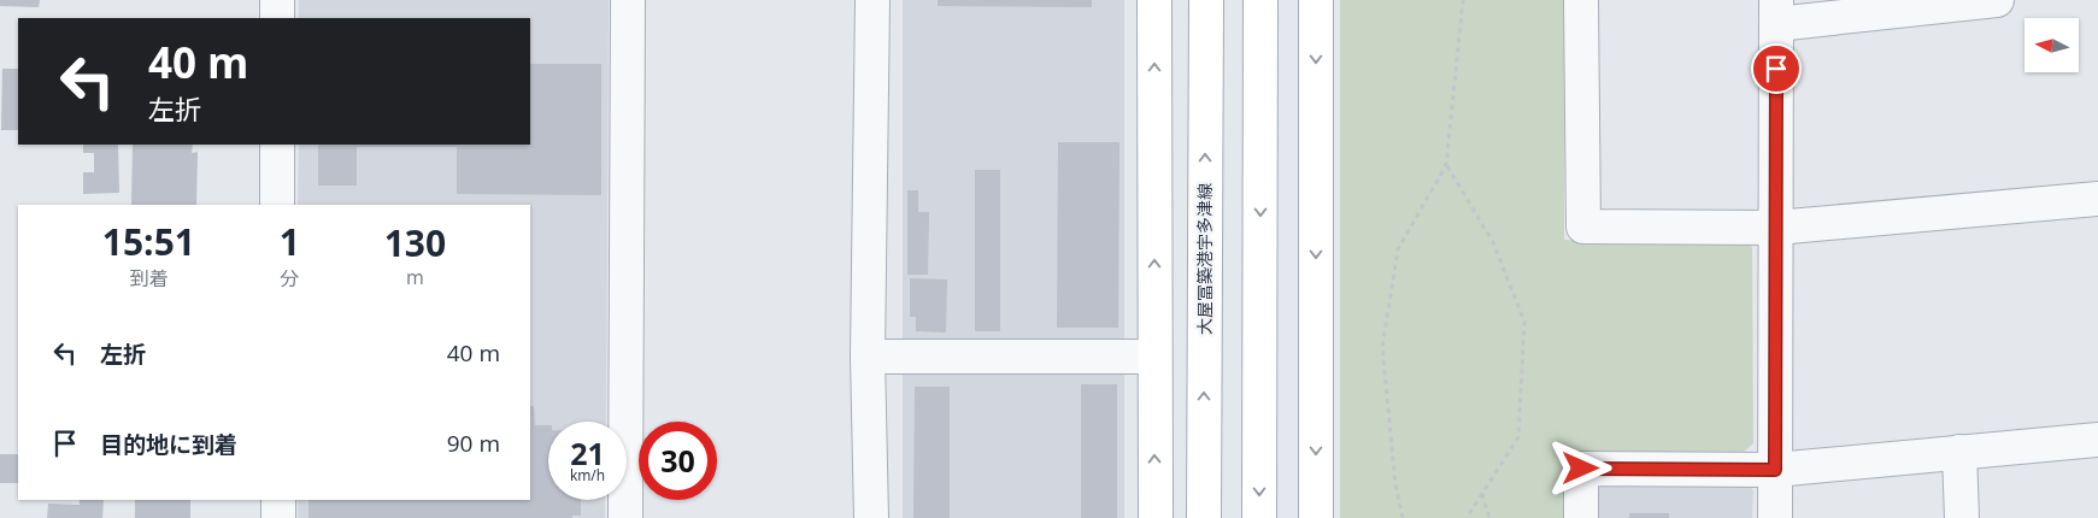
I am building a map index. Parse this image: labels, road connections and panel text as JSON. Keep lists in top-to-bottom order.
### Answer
{
  "streets": {
    "main road": ["大屋冨築港宇多津線"]
  },
  "north": "left",
  "page": {
    "turn": ["40 m", "左折"],
    "eta": [
      "15:51",
      "到着",
      "1",
      "分",
      "130",
      "m"
    ],
    "list": [
      {
        "name": "左折",
        "value": "40 m"
      },
      {
        "name": "目的地に到着",
        "value": "90 m"
      }
    ],
    "speed": "21 km/h",
    "limit": "30"
  }
}
